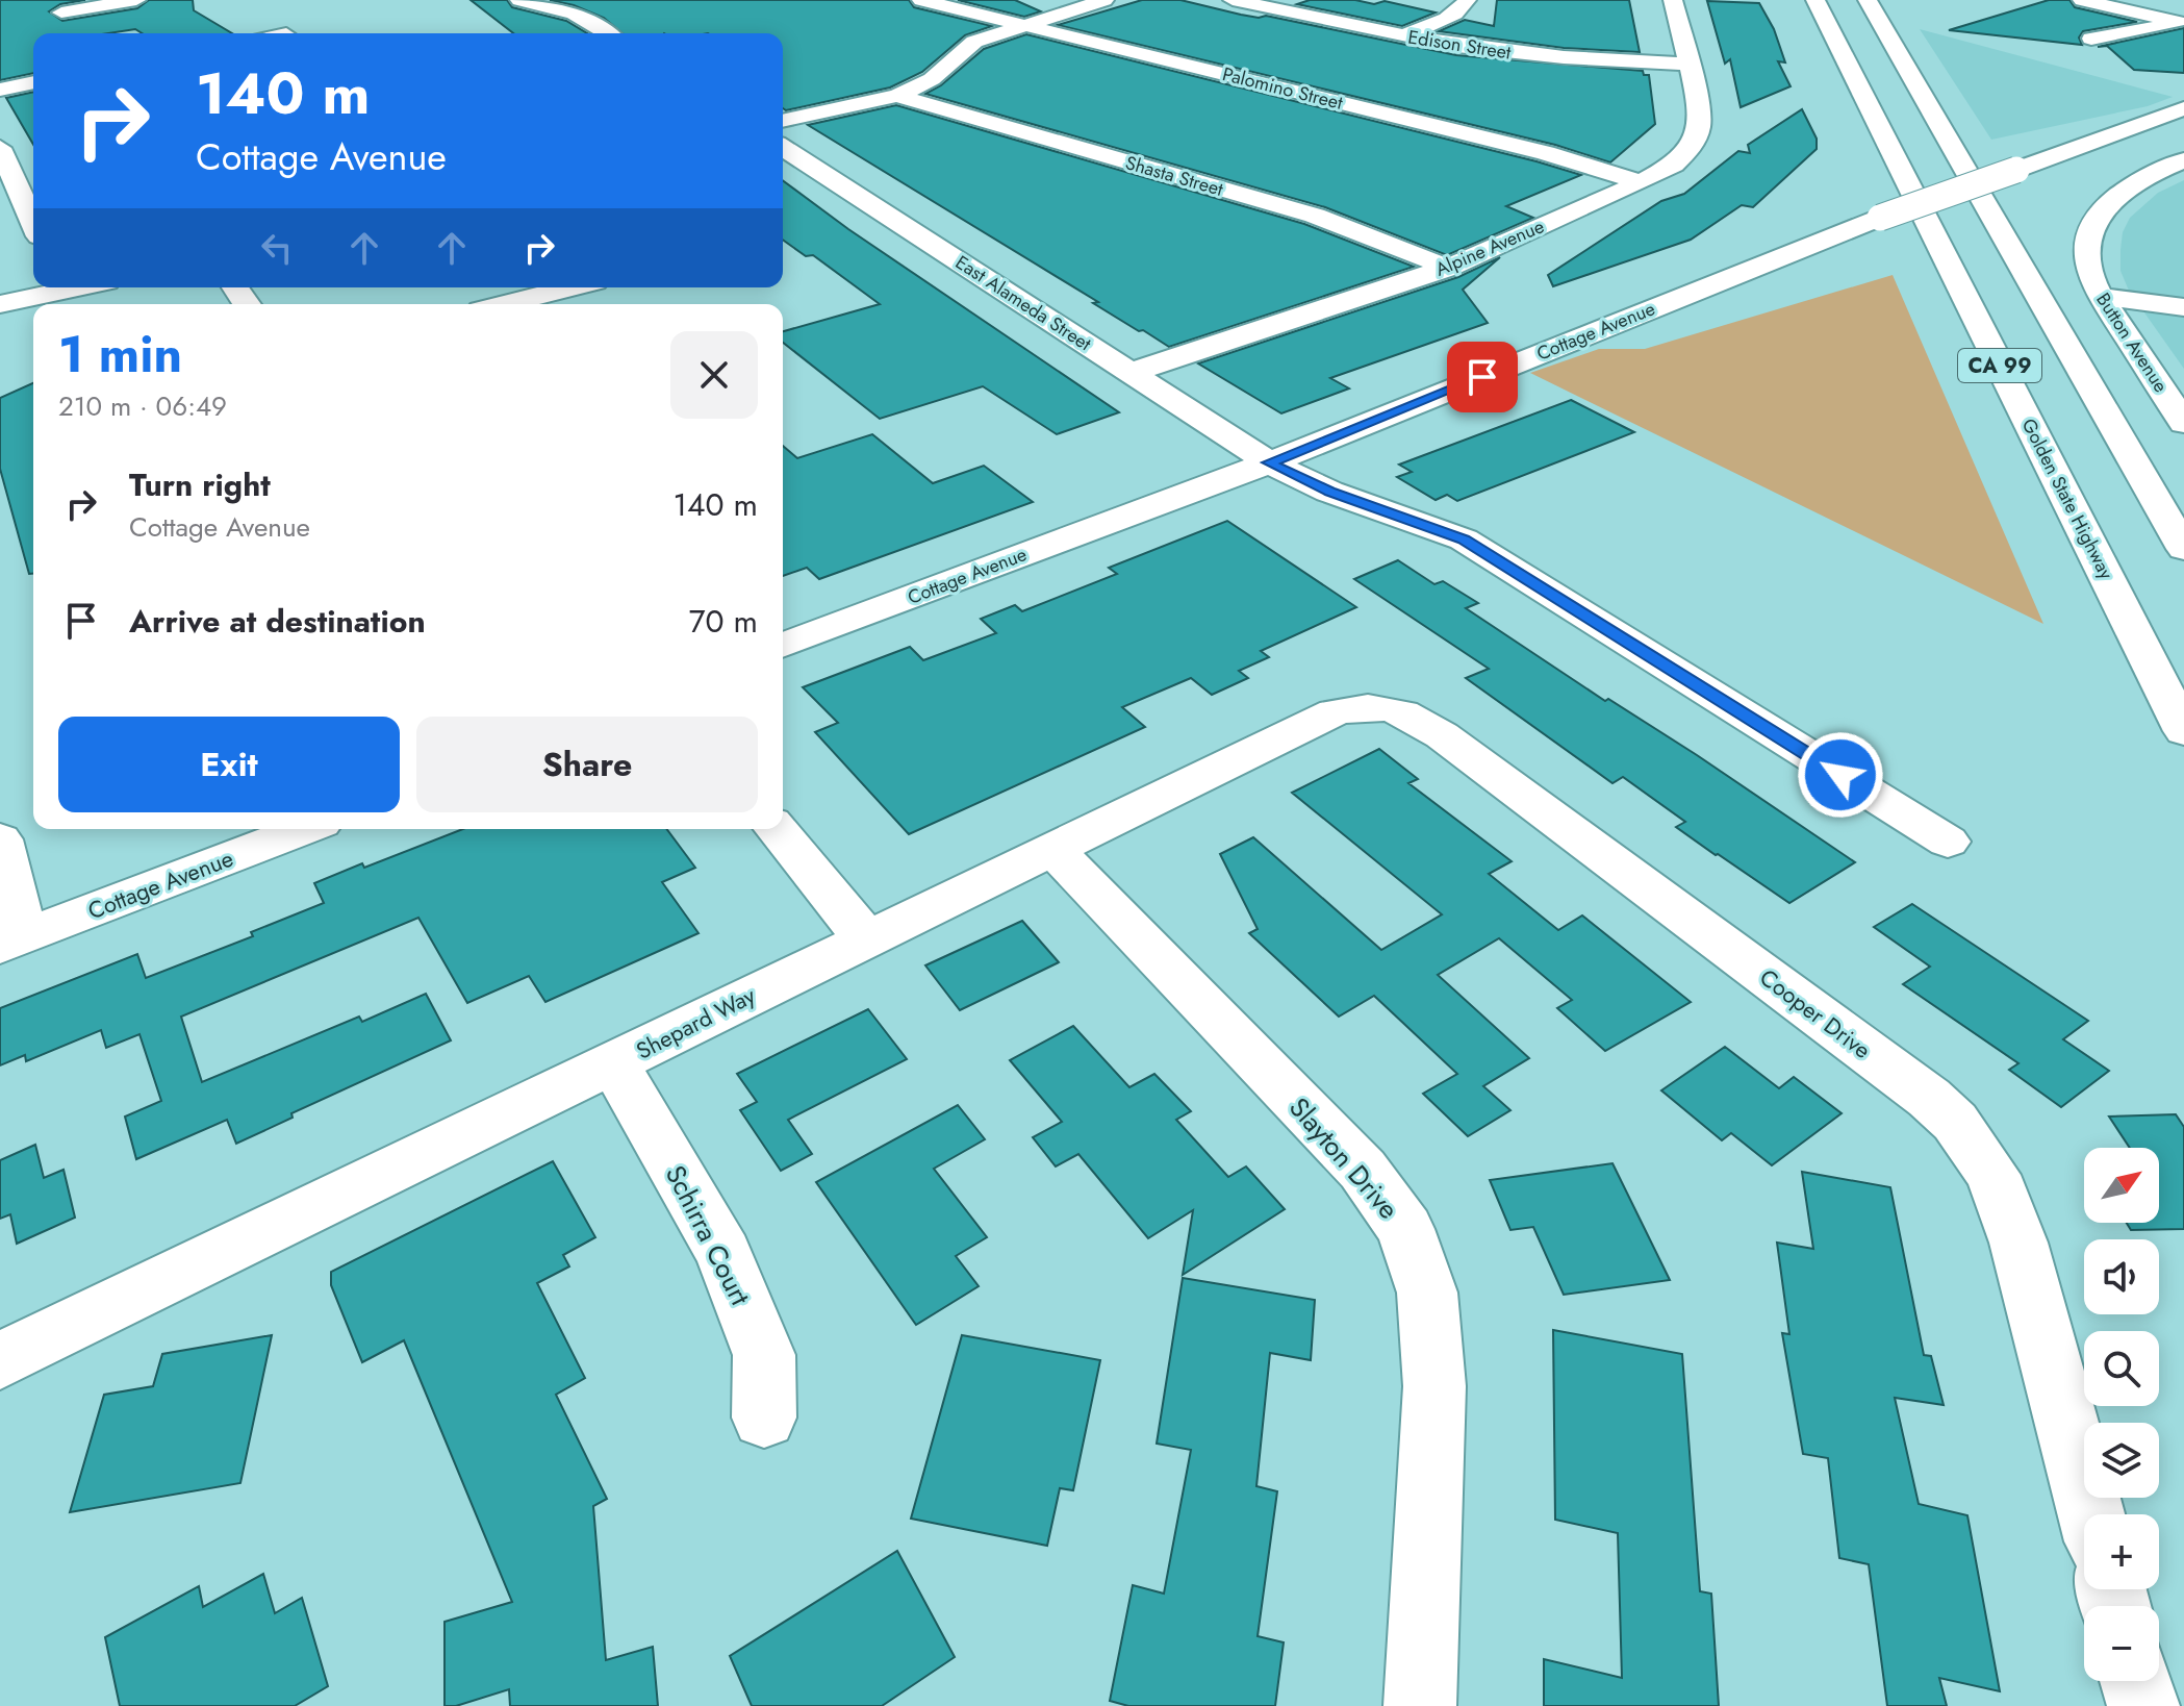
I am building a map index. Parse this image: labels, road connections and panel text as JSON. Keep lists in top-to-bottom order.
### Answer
{
  "streets": {
    "main road": [
      "Edison Street",
      "Palomino Street",
      "Shasta Street",
      "Alpine Avenue",
      "East Alameda Street",
      "Cottage Avenue",
      "Button Avenue",
      "CA 99",
      "Golden State Highway",
      "Cooper Drive",
      "Shepard Way",
      "Slayton Drive",
      "Schirra Court"
    ]
  },
  "crossings": [
    ["Edison Street", "Alpine Avenue"],
    ["Palomino Street", "Alpine Avenue"],
    ["Shasta Street", "Alpine Avenue"],
    ["Alpine Avenue", "East Alameda Street"],
    ["East Alameda Street", "Cottage Avenue"],
    ["Cooper Drive", "Shepard Way"],
    ["Shepard Way", "Slayton Drive"],
    ["Shepard Way", "Schirra Court"]
  ],
  "north": "top right",
  "page": {
    "turn": ["140 m", "Cottage Avenue"],
    "heading": ["1 min", "210 m · 06:49"],
    "list": [
      {
        "name": "Turn right",
        "note": "Cottage Avenue",
        "value": "140 m"
      },
      {
        "name": "Arrive at destination",
        "value": "70 m"
      }
    ],
    "buttons": ["Exit", "Share"],
    "map_buttons": ["+", "−"]
  }
}
